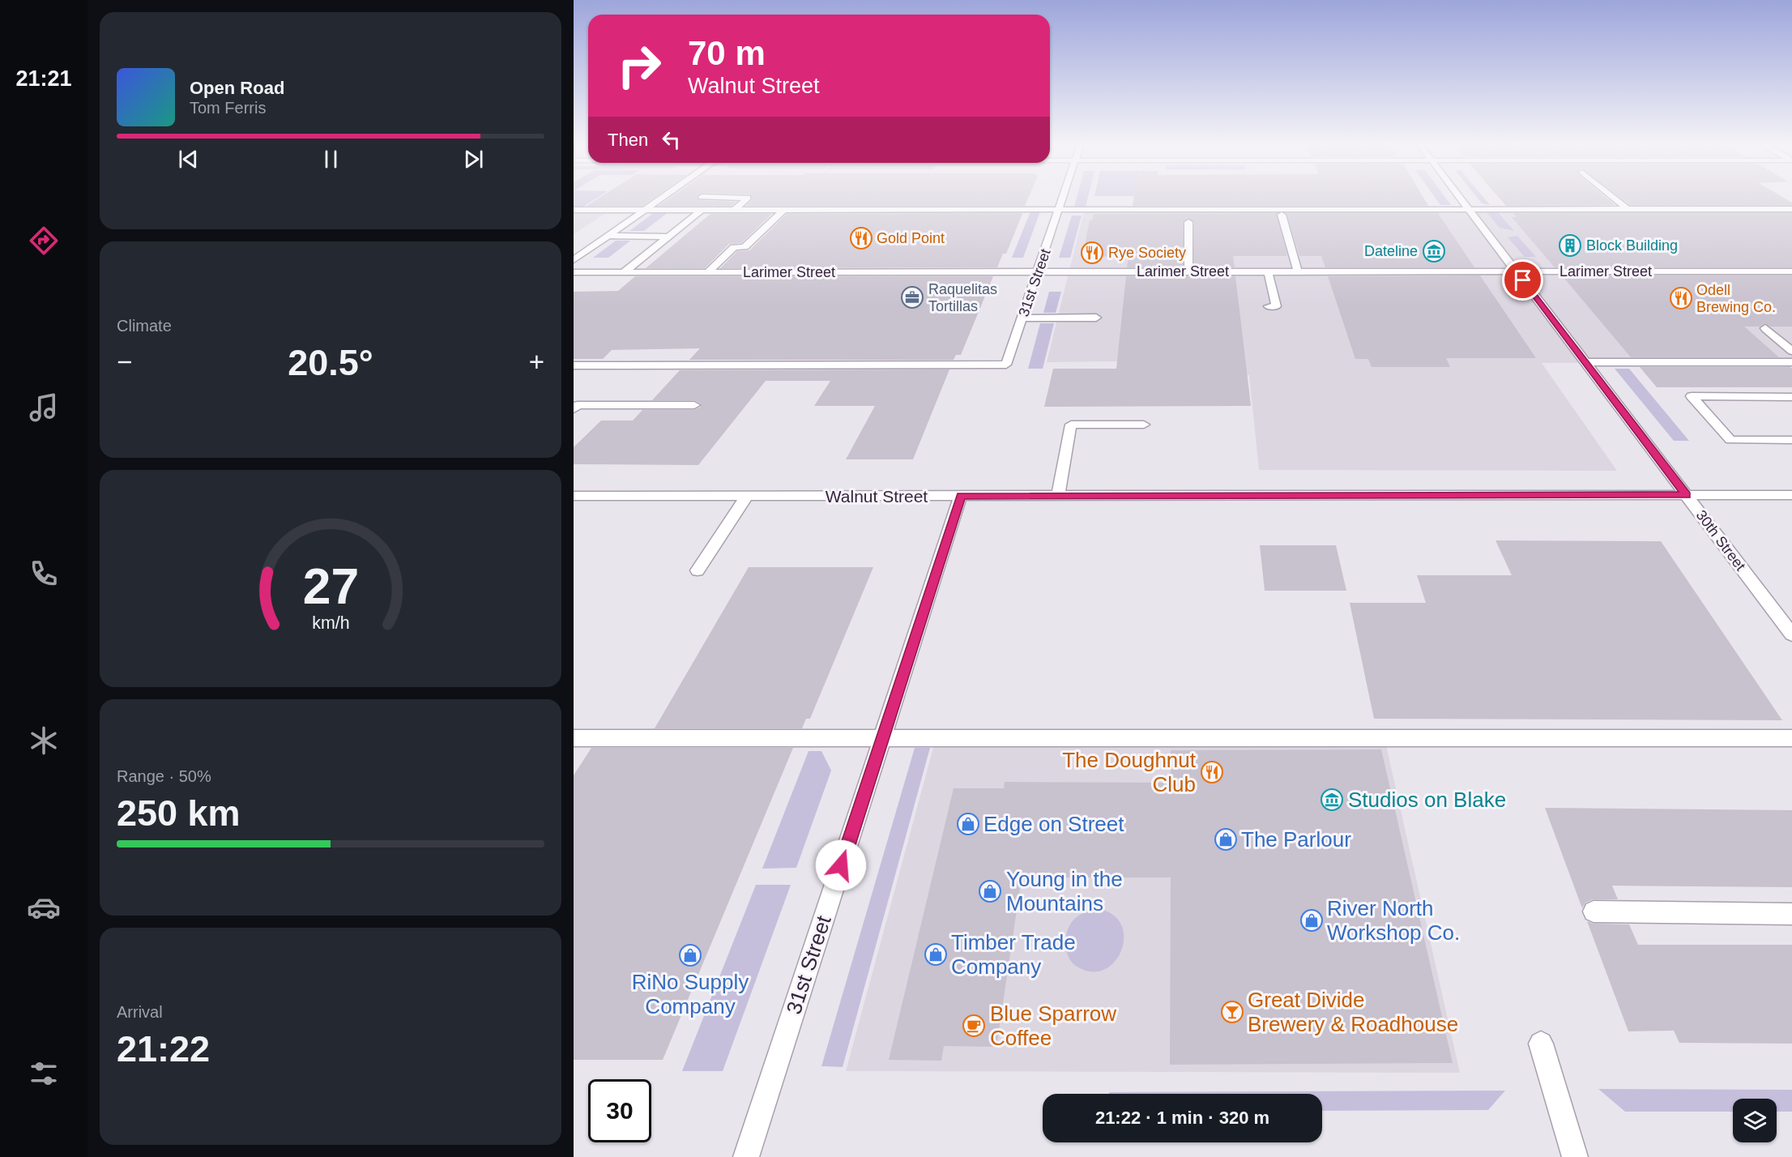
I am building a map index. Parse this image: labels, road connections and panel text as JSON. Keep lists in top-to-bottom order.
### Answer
{
  "streets": {
    "street": [
      "Larimer Street",
      "31st Street",
      "Walnut Street",
      "30th Street"
    ]
  },
  "crossings": [
    ["Larimer Street", "31st Street"],
    ["Larimer Street", "30th Street"],
    ["31st Street", "Walnut Street"],
    ["Walnut Street", "30th Street"]
  ],
  "places": {
    "restaurant": [
      "Gold Point",
      "Rye Society",
      "Odell Brewing Co.",
      "The Doughnut Club"
    ],
    "building": ["Block Building"],
    "museum": ["Dateline", "Studios on Blake"],
    "office": ["Raquelitas Tortillas"],
    "shop": [
      "Edge on Street",
      "The Parlour",
      "Young in the Mountains",
      "River North Workshop Co.",
      "Timber Trade Company",
      "RiNo Supply Company"
    ],
    "bar": ["Great Divide Brewery & Roadhouse"],
    "cafe": ["Blue Sparrow Coffee"]
  },
  "page": {
    "tabs": "21:21",
    "turn": ["70 m", "Walnut Street"],
    "song": ["Open Road", "Tom Ferris"],
    "then": "Then",
    "tile": [
      "Climate",
      ["Range · 50%", "250 km"],
      ["Arrival", "21:22"]
    ],
    "heat": ["−", "20.5°", "+"],
    "limit": "30",
    "trip": "21:22 · 1 min · 320 m",
    "gauge": ["27", "km/h"]
  }
}
